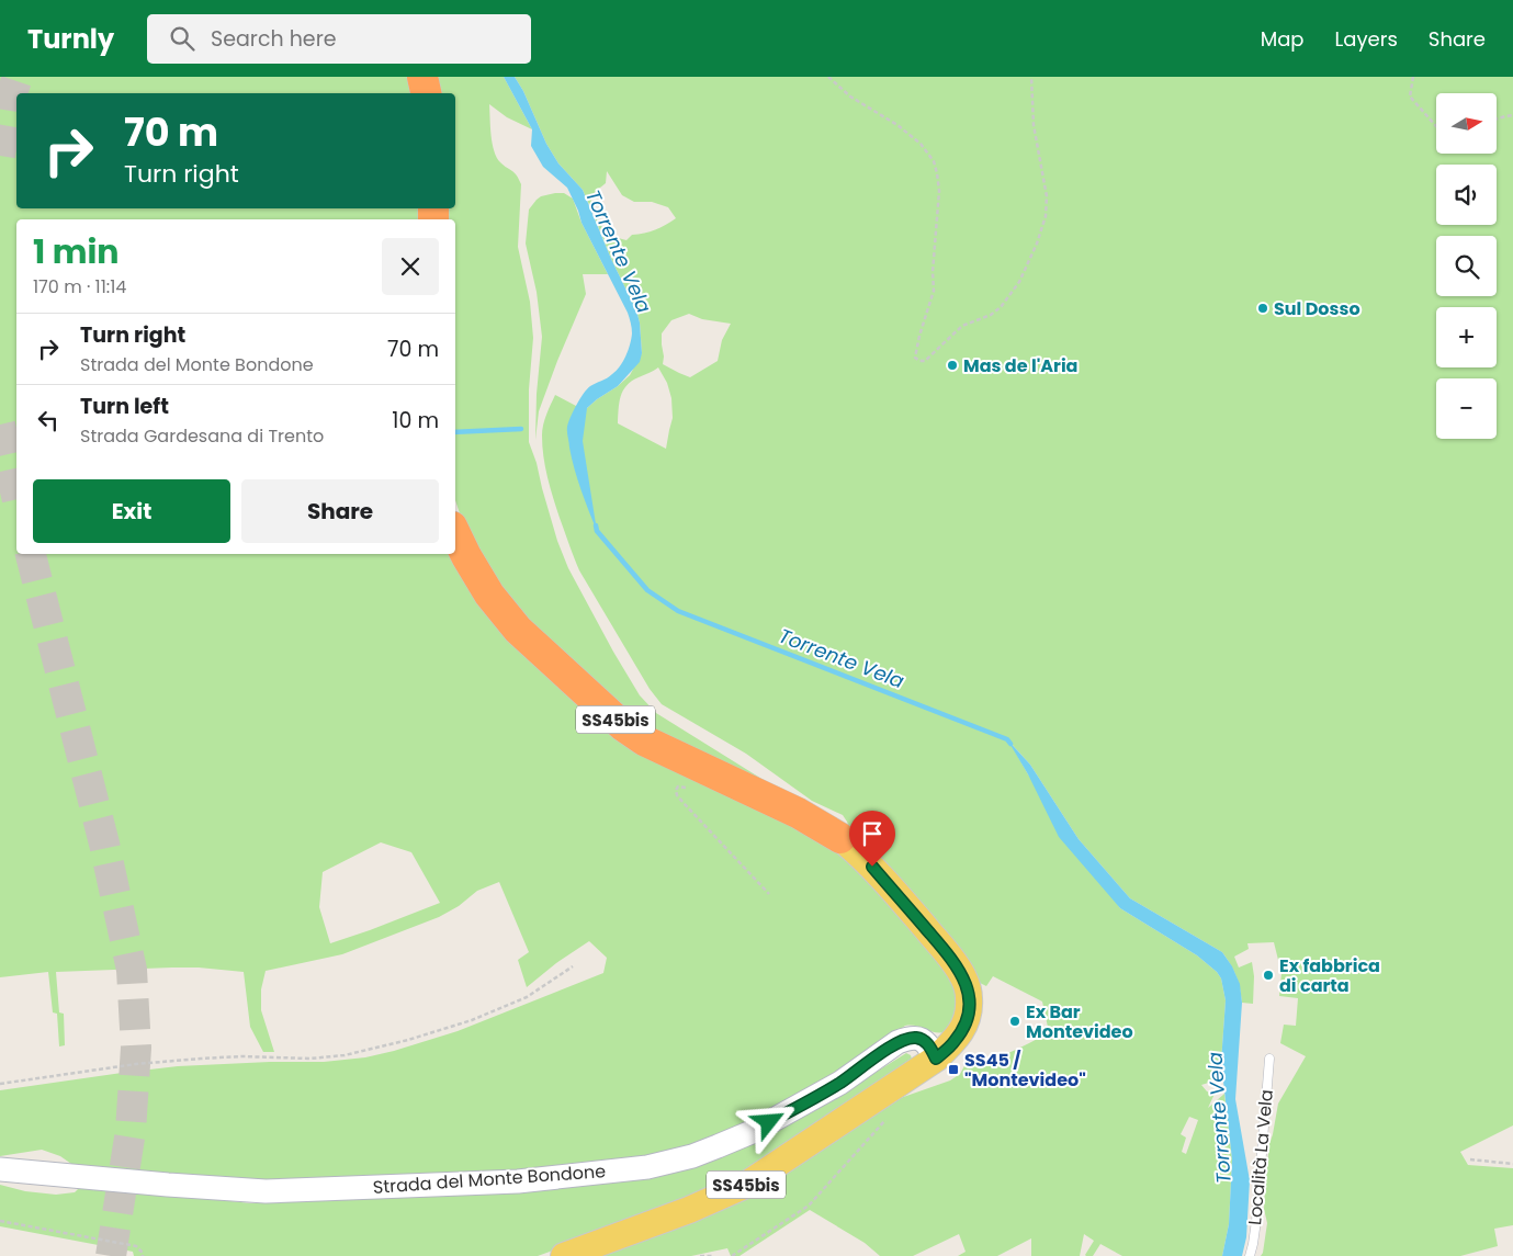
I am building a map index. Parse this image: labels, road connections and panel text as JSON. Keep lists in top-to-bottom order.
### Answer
{
  "streets": {
    "highway": ["SS45bis"],
    "street": ["Strada del Monte Bondone"],
    "lane": ["Località La Vela"]
  },
  "crossings": [
    ["SS45bis", "Strada del Monte Bondone"]
  ],
  "water": ["Torrente Vela"],
  "places": {
    "other": [
      "Sul Dosso",
      "Mas de l'Aria",
      "Ex fabbrica di carta",
      "Ex Bar Montevideo"
    ],
    "transit": ["SS45 / \"Montevideo\""]
  },
  "north": "right",
  "page": {
    "header": "Turnly",
    "search": "Search here",
    "nav": ["Map", "Layers", "Share"],
    "map_buttons": ["+", "−"],
    "turn": ["70 m", "Turn right"],
    "heading": ["1 min", "170 m · 11:14"],
    "list": [
      {
        "name": "Turn right",
        "note": "Strada del Monte Bondone",
        "value": "70 m"
      },
      {
        "name": "Turn left",
        "note": "Strada Gardesana di Trento",
        "value": "10 m"
      }
    ],
    "buttons": ["Exit", "Share"]
  }
}
